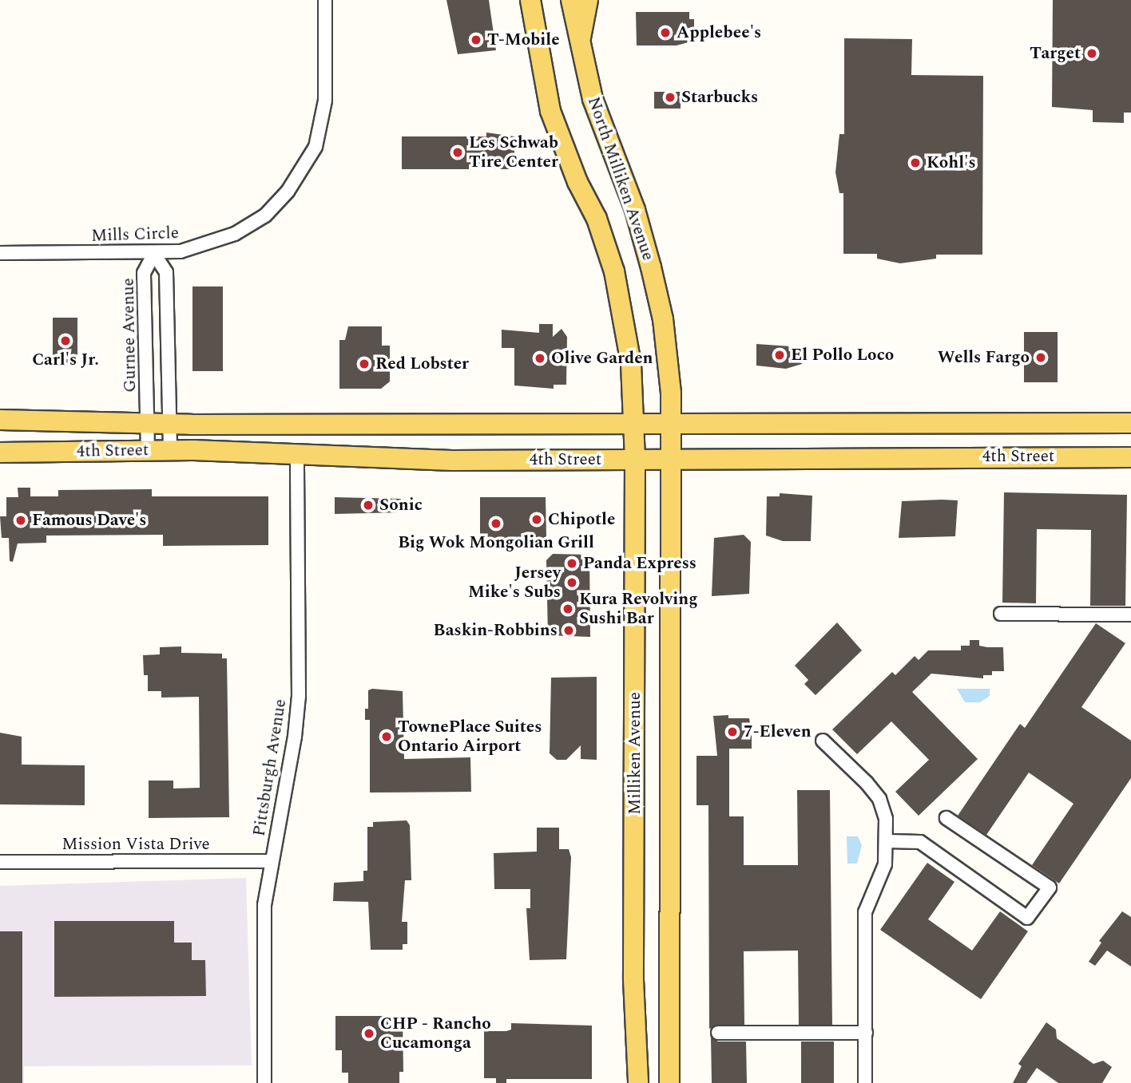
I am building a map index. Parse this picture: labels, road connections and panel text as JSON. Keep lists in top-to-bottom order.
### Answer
{
  "streets": {
    "main road": ["North Milliken Avenue", "4th Street", "Milliken Avenue"],
    "street": [
      "Mills Circle",
      "Gurnee Avenue",
      "Pittsburgh Avenue",
      "Mission Vista Drive"
    ]
  },
  "crossings": [
    ["North Milliken Avenue", "4th Street"],
    ["North Milliken Avenue", "Milliken Avenue"],
    ["Mills Circle", "Gurnee Avenue"],
    ["Gurnee Avenue", "4th Street"],
    ["4th Street", "Milliken Avenue"],
    ["4th Street", "Pittsburgh Avenue"],
    ["Pittsburgh Avenue", "Mission Vista Drive"]
  ],
  "places": [
    "Applebee's",
    "T-Mobile",
    "Target",
    "Starbucks",
    "Les Schwab Tire Center",
    "Kohl's",
    "Carl's Jr.",
    "El Pollo Loco",
    "Wells Fargo",
    "Olive Garden",
    "Red Lobster",
    "Sonic",
    "Chipotle",
    "Famous Dave's",
    "Big Wok Mongolian Grill",
    "Panda Express",
    "Jersey Mike's Subs",
    "Kura Revolving Sushi Bar",
    "Baskin-Robbins",
    "7-Eleven",
    "TownePlace Suites Ontario Airport",
    "CHP - Rancho Cucamonga"
  ]
}
